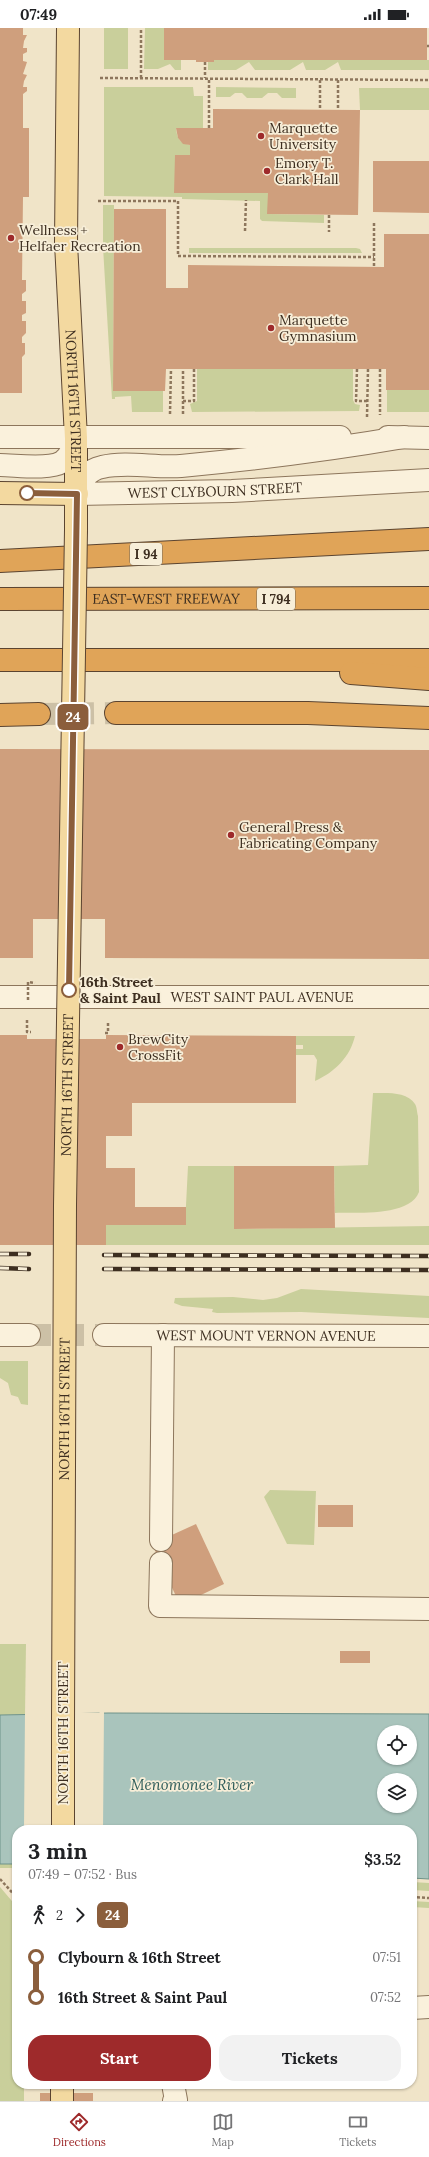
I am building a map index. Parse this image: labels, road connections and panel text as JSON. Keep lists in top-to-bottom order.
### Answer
{
  "streets": {
    "highway": ["I 94", "EAST-WEST FREEWAY", "I 794"],
    "main road": ["NORTH 16TH STREET", "WEST CLYBOURN STREET"],
    "street": ["WEST SAINT PAUL AVENUE", "WEST MOUNT VERNON AVENUE"]
  },
  "crossings": [
    ["NORTH 16TH STREET", "WEST CLYBOURN STREET"]
  ],
  "water": ["Menomonee River"],
  "places": [
    "Marquette University",
    "Emory T. Clark Hall",
    "Wellness + Helfaer Recreation",
    "Marquette Gymnasium",
    "General Press & Fabricating Company",
    "16th Street & Saint Paul",
    "BrewCity CrossFit"
  ],
  "lines": ["bus line 24"],
  "page": {
    "status": "07:49",
    "on_map": "24",
    "heading": ["3 min", "07:49 – 07:52 · Bus", "$3.52"],
    "legs": ["2", "24"],
    "list": [
      {
        "name": "Clybourn & 16th Street",
        "value": "07:51"
      },
      {
        "name": "16th Street & Saint Paul",
        "value": "07:52"
      }
    ],
    "buttons": ["Start", "Tickets"],
    "tabs": ["Directions", "Map", "Tickets"]
  }
}
